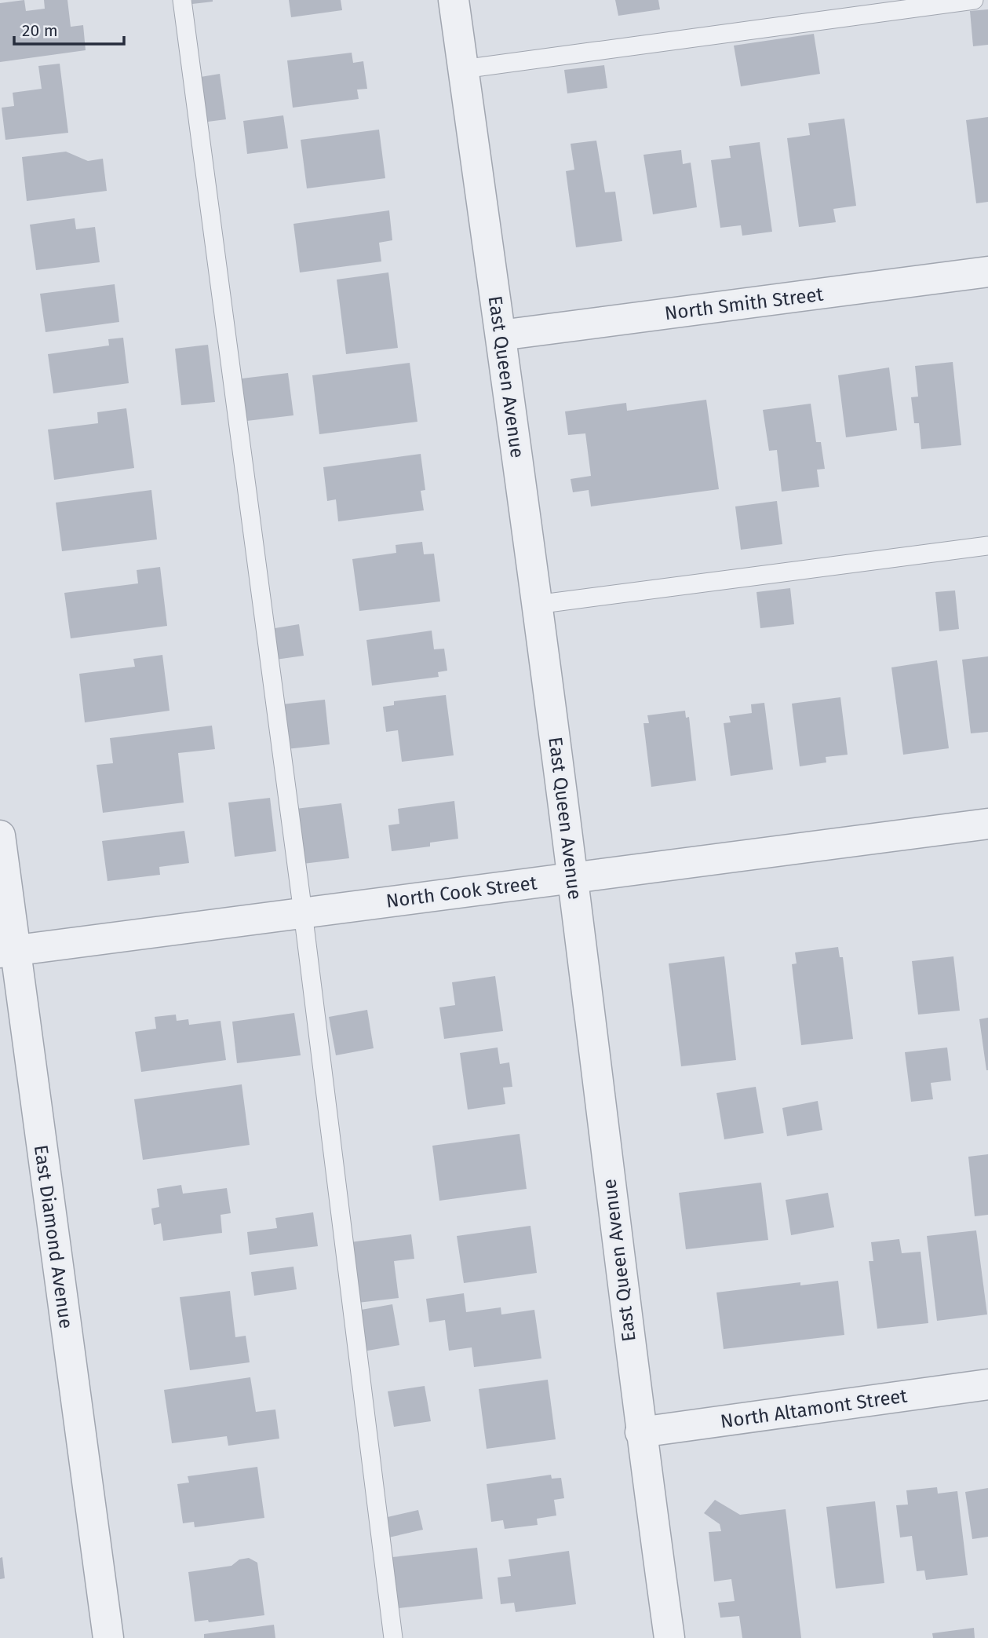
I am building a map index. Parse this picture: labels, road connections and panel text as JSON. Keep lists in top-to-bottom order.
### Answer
{
  "streets": {
    "street": [
      "North Smith Street",
      "East Queen Avenue",
      "North Cook Street",
      "East Diamond Avenue",
      "North Altamont Street"
    ]
  },
  "crossings": [
    ["North Smith Street", "East Queen Avenue"],
    ["East Queen Avenue", "North Cook Street"],
    ["East Queen Avenue", "North Altamont Street"],
    ["North Cook Street", "East Diamond Avenue"]
  ],
  "scale_bar": "20 m"
}
